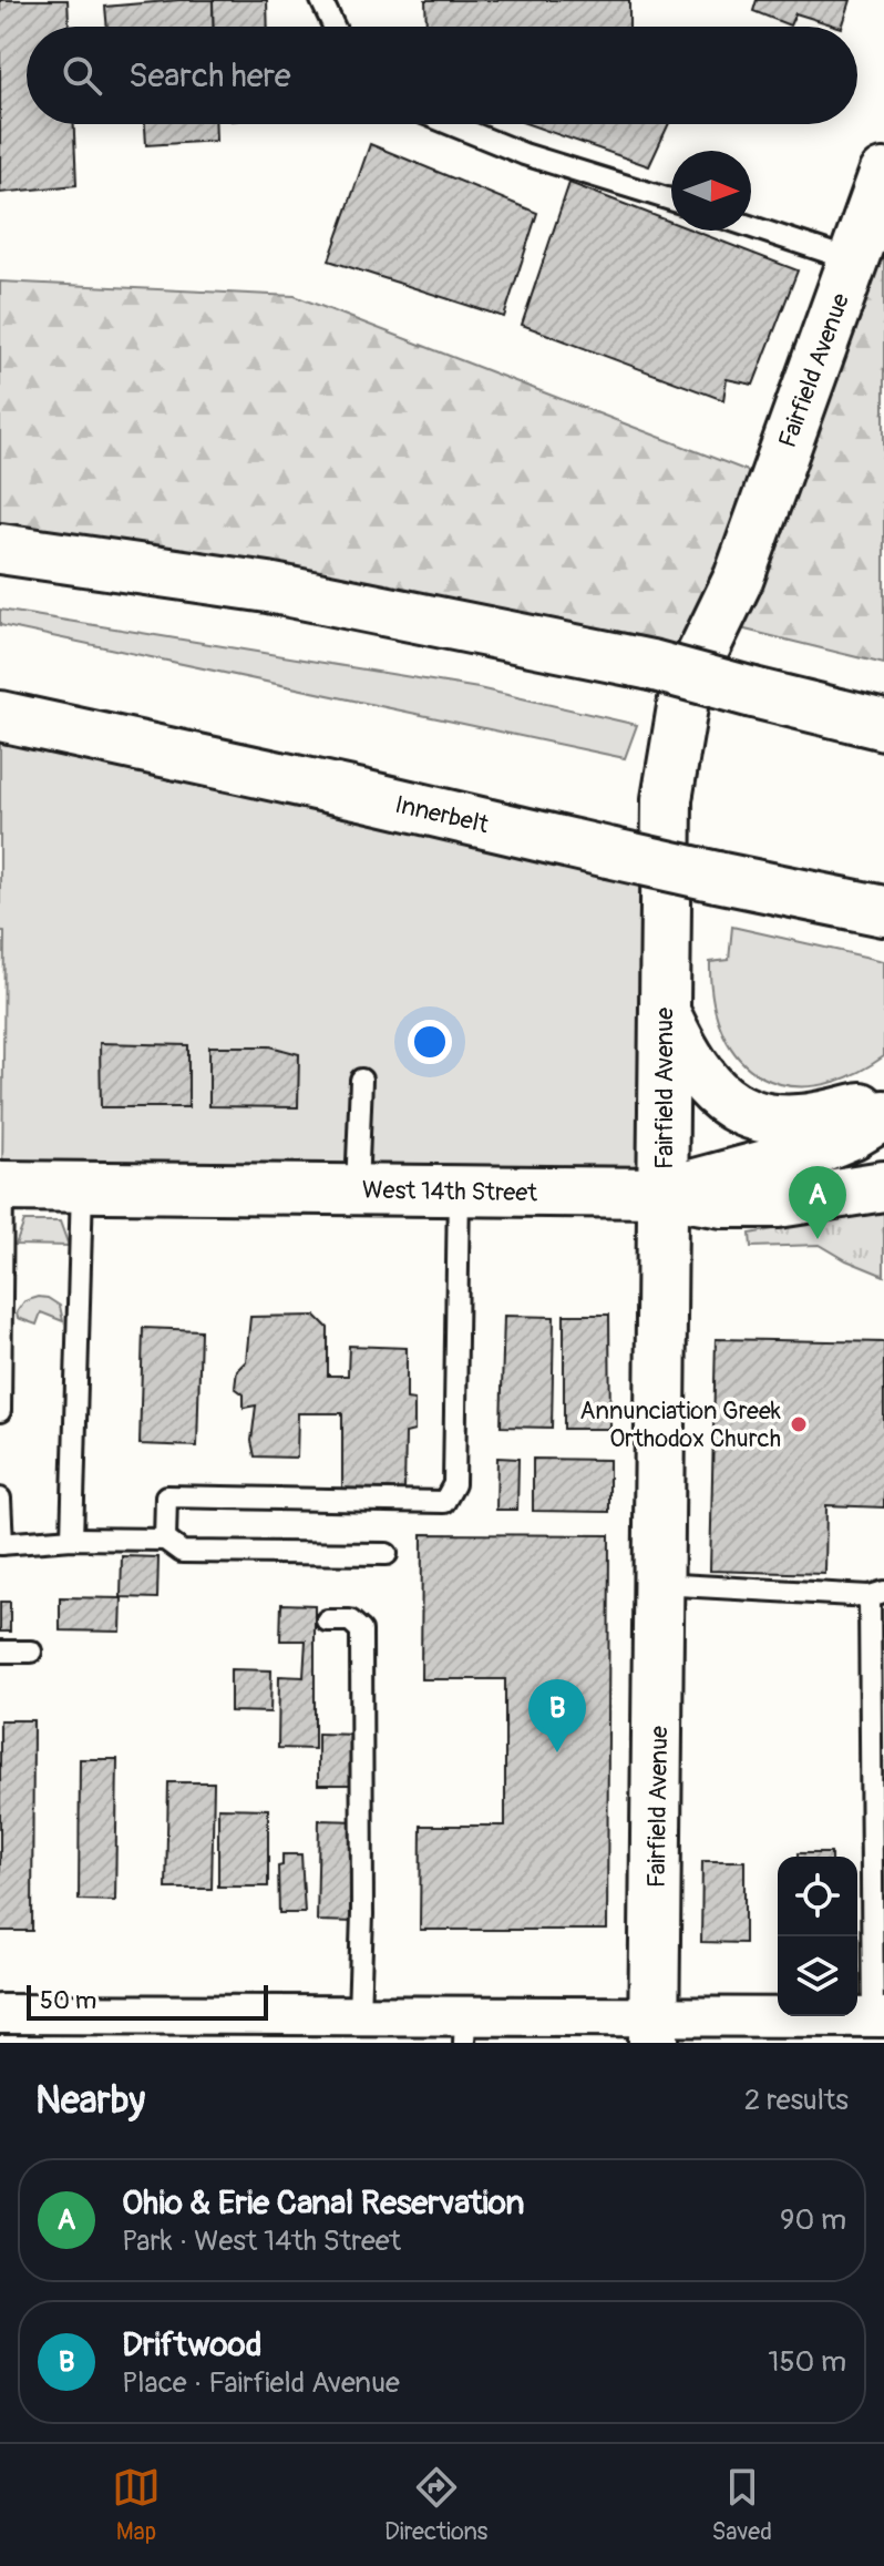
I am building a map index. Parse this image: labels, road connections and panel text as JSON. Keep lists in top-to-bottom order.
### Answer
{
  "streets": {
    "main road": ["Fairfield Avenue", "Innerbelt", "West 14th Street"]
  },
  "crossings": [
    ["Fairfield Avenue", "West 14th Street"]
  ],
  "places": ["Annunciation Greek Orthodox Church"],
  "scale_bar": "50 m",
  "north": "right",
  "page": {
    "search": "Search here",
    "pins": ["A", "B"],
    "scale": "50 m",
    "heading": ["Nearby", "2 results"],
    "list": [
      {
        "mark": "A",
        "name": "Ohio & Erie Canal Reservation",
        "note": "Park · West 14th Street",
        "value": "90 m"
      },
      {
        "mark": "B",
        "name": "Driftwood",
        "note": "Place · Fairfield Avenue",
        "value": "150 m"
      }
    ],
    "nav": ["Map", "Directions", "Saved"]
  }
}
